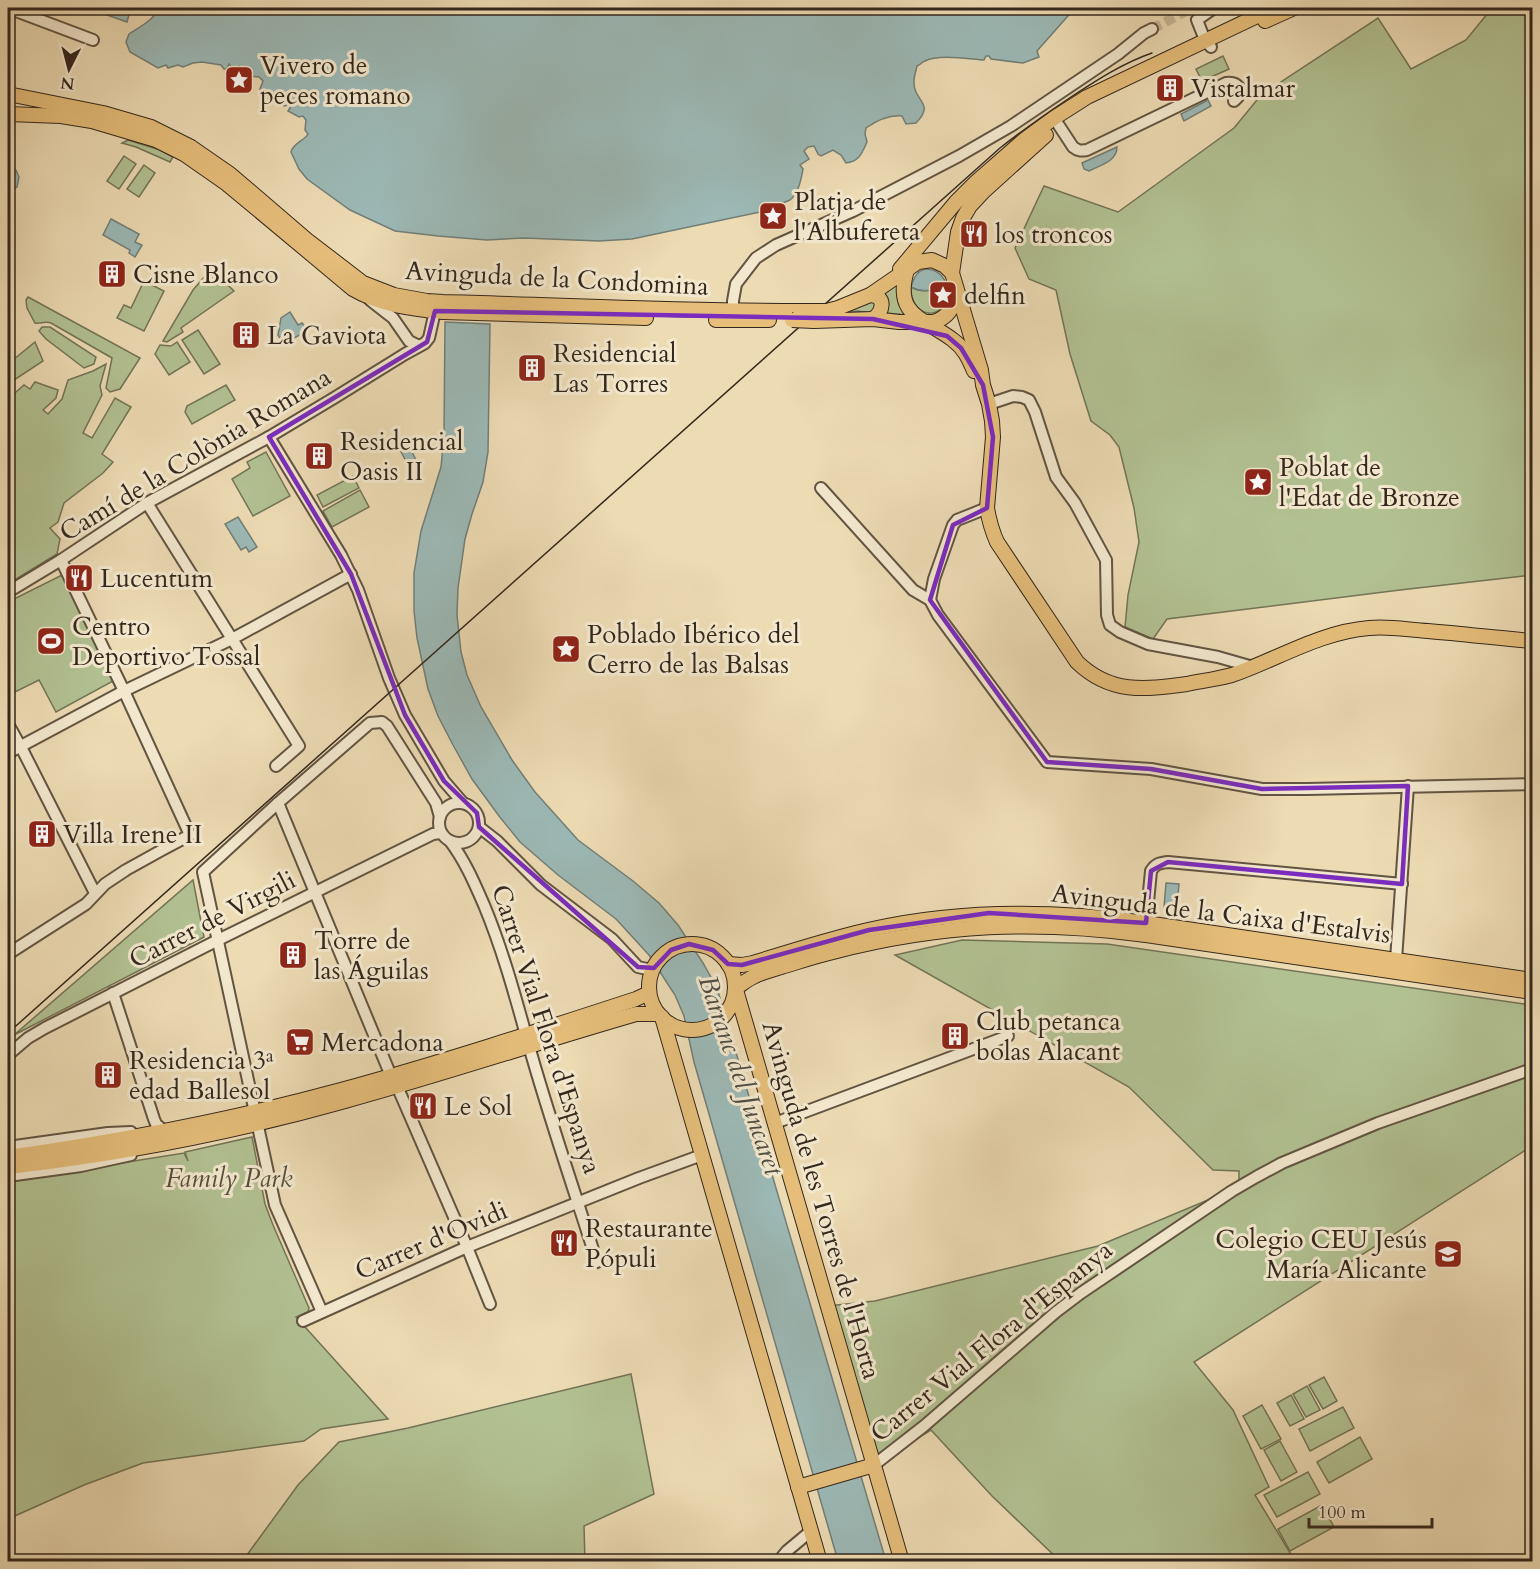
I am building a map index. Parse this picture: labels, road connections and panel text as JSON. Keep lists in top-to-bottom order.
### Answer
{
  "streets": {
    "main road": [
      "Avinguda de la Condomina",
      "Avinguda de la Caixa d'Estalvis",
      "Carrer Vial Flora d'Espanya",
      "Avinguda de les Torres de l'Horta"
    ],
    "street": ["Camí de la Colònia Romana", "Carrer de Virgili", "Carrer d'Ovidi"]
  },
  "crossings": [
    ["Avinguda de la Caixa d'Estalvis", "Avinguda de les Torres de l'Horta"],
    ["Carrer de Virgili", "Carrer Vial Flora d'Espanya"],
    ["Carrer Vial Flora d'Espanya", "Avinguda de les Torres de l'Horta"],
    ["Carrer Vial Flora d'Espanya", "Carrer d'Ovidi"]
  ],
  "water": ["Barranc del Juncaret"],
  "parks": ["Family Park"],
  "places": {
    "place": [
      "Vivero de peces romano",
      "Platja de l'Albufereta",
      "delfin",
      "Poblat de l'Edat de Bronze",
      "Poblado Ibérico del Cerro de las Balsas"
    ],
    "building": [
      "Vistalmar",
      "Cisne Blanco",
      "La Gaviota",
      "Residencial Las Torres",
      "Residencial Oasis II",
      "Villa Irene II",
      "Torre de las Águilas",
      "Club petanca bolas Alacant",
      "Residencia 3ª edad Ballesol"
    ],
    "restaurant": [
      "los troncos",
      "Lucentum",
      "Le Sol",
      "Restaurante Pópuli"
    ],
    "sports": ["Centro Deportivo Tossal"],
    "supermarket": ["Mercadona"],
    "school or university": ["Colegio CEU Jesús María Alicante"]
  },
  "scale_bar": "100 m",
  "north": "bottom"
}
